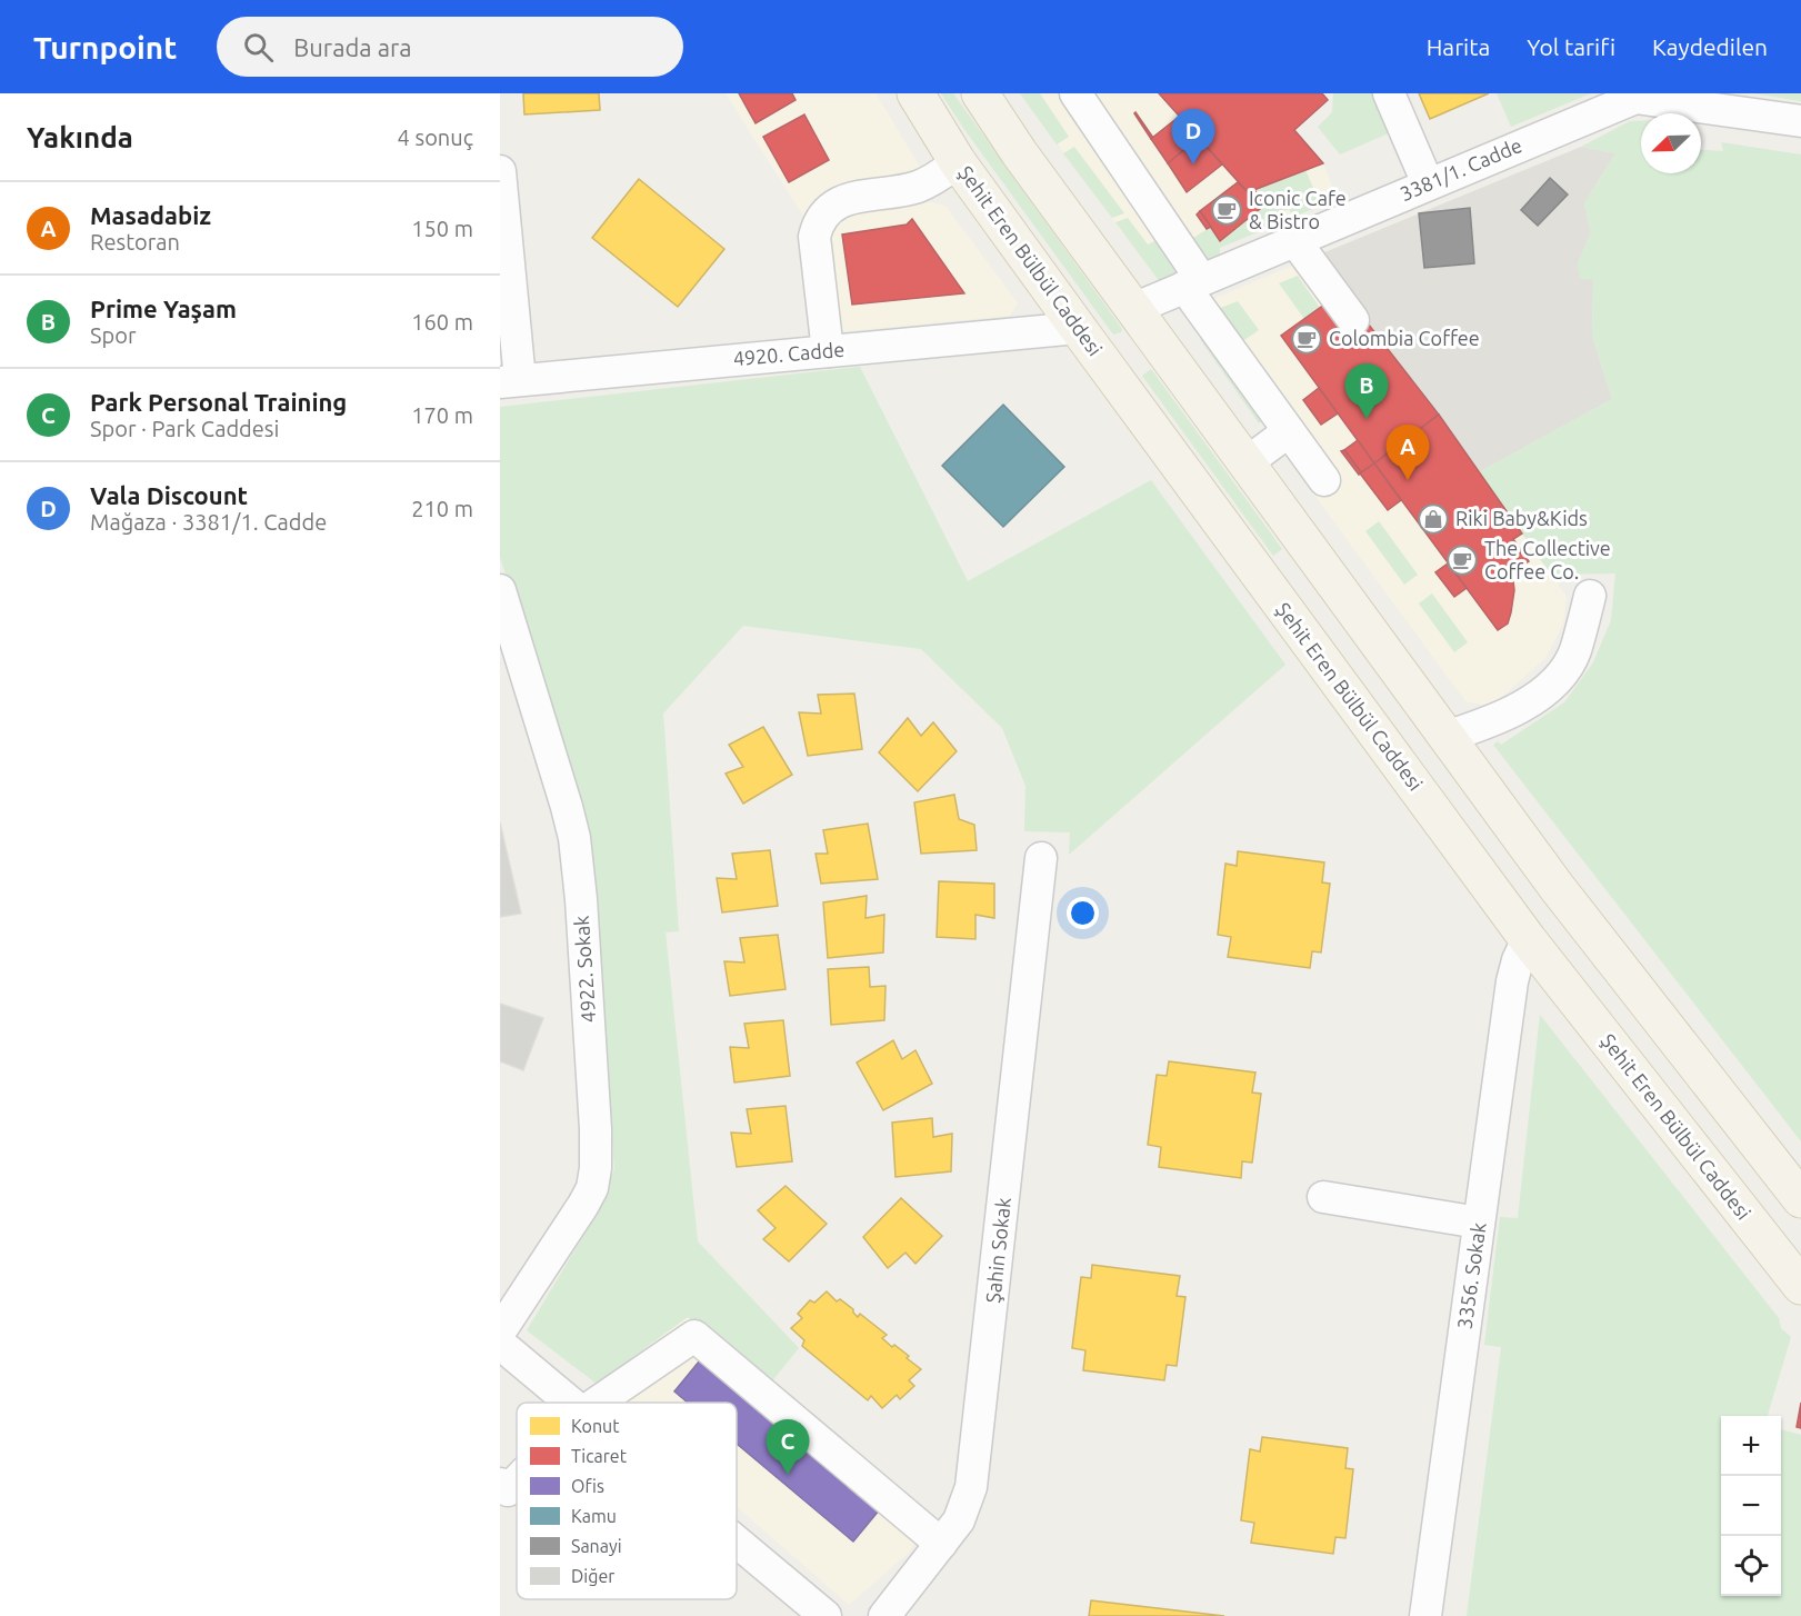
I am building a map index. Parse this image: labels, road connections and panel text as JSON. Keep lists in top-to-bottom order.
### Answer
{
  "streets": {
    "main road": ["Şehit Eren Bülbül Caddesi"],
    "street": [
      "3381/1. Cadde",
      "4920. Cadde",
      "4922. Sokak",
      "Şahin Sokak",
      "3356. Sokak"
    ]
  },
  "crossings": [
    ["Şehit Eren Bülbül Caddesi", "4920. Cadde"],
    ["Şehit Eren Bülbül Caddesi", "3356. Sokak"]
  ],
  "places": {
    "cafe": ["Iconic Cafe & Bistro", "Colombia Coffee", "The Collective Coffee Co."],
    "shop": ["Riki Baby&Kids"]
  },
  "legend": [
    "Konut",
    "Ticaret",
    "Ofis",
    "Kamu",
    "Sanayi",
    "Diğer"
  ],
  "north": "bottom left",
  "page": {
    "header": "Turnpoint",
    "search": "Burada ara",
    "nav": ["Harita", "Yol tarifi", "Kaydedilen"],
    "heading": ["Yakında", "4 sonuç"],
    "pins": [
      "D",
      "B",
      "A",
      "C"
    ],
    "list": [
      {
        "mark": "A",
        "name": "Masadabiz",
        "note": "Restoran",
        "value": "150 m"
      },
      {
        "mark": "B",
        "name": "Prime Yaşam",
        "note": "Spor",
        "value": "160 m"
      },
      {
        "mark": "C",
        "name": "Park Personal Training",
        "note": "Spor · Park Caddesi",
        "value": "170 m"
      },
      {
        "mark": "D",
        "name": "Vala Discount",
        "note": "Mağaza · 3381/1. Cadde",
        "value": "210 m"
      }
    ],
    "map_buttons": ["+", "−"]
  }
}
